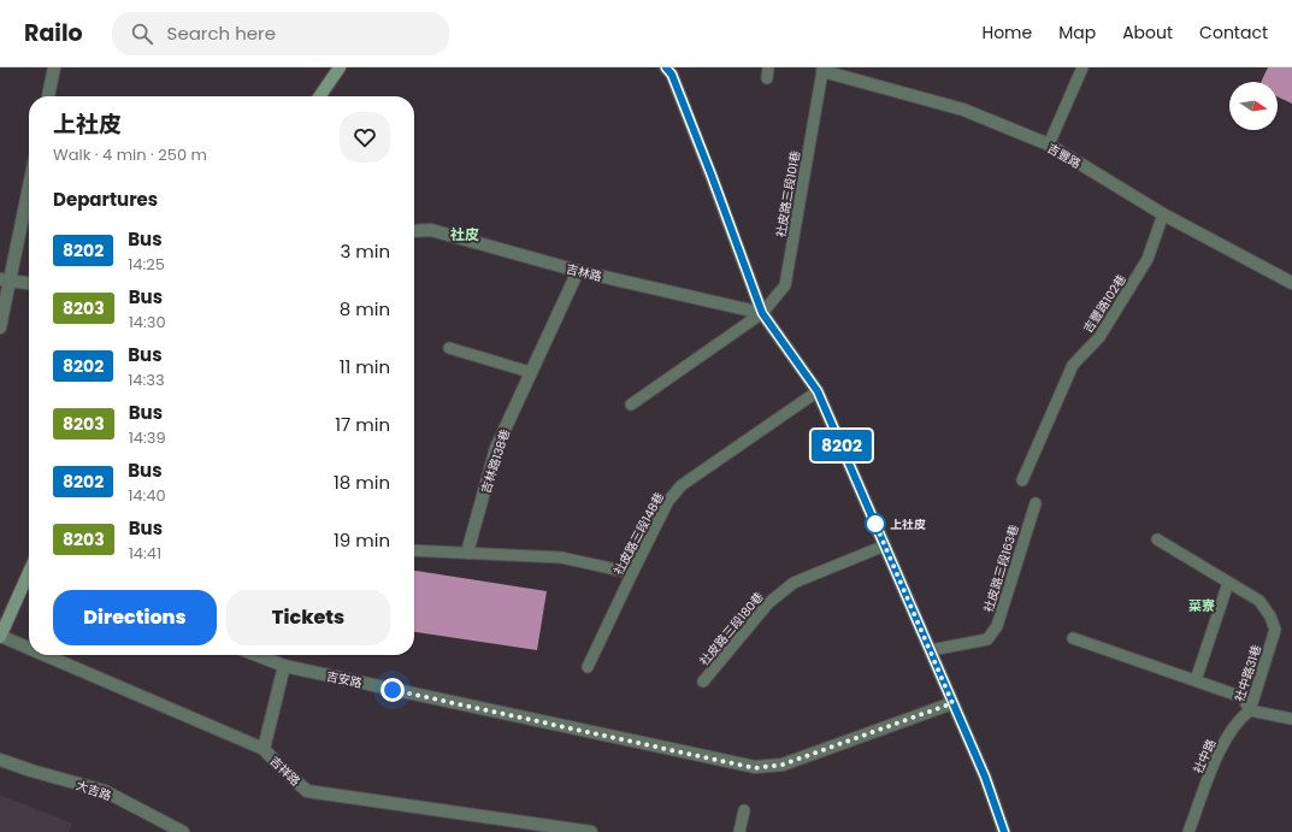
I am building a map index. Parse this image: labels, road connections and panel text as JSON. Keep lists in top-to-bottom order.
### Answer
{
  "streets": {
    "street": [
      "吉豐路",
      "吉林路",
      "吉林路138巷",
      "吉安路",
      "吉祥路",
      "大吉路"
    ],
    "lane": [
      "社皮路三段101巷",
      "吉豐路102巷",
      "社皮路三段148巷",
      "社皮路三段163巷",
      "社皮路三段180巷",
      "社中路31巷",
      "社中路"
    ]
  },
  "crossings": [
    ["吉豐路", "社皮路三段101巷"],
    ["吉豐路", "吉豐路102巷"],
    ["社皮路三段101巷", "吉林路"],
    ["吉林路", "吉林路138巷"],
    ["社中路31巷", "社中路"]
  ],
  "districts": ["社皮", "菜寮"],
  "places": ["上社皮"],
  "lines": ["bus line 8202"],
  "north": "right",
  "page": {
    "header": "Railo",
    "search": "Search here",
    "nav": [
      "Home",
      "Map",
      "About",
      "Contact"
    ],
    "on_map": "8202",
    "heading": [
      ["上社皮", "Walk · 4 min · 250 m"],
      "Departures"
    ],
    "list": [
      {
        "mark": "8202",
        "name": "Bus",
        "note": "14:25",
        "value": "3 min"
      },
      {
        "mark": "8203",
        "name": "Bus",
        "note": "14:30",
        "value": "8 min"
      },
      {
        "mark": "8202",
        "name": "Bus",
        "note": "14:33",
        "value": "11 min"
      },
      {
        "mark": "8203",
        "name": "Bus",
        "note": "14:39",
        "value": "17 min"
      },
      {
        "mark": "8202",
        "name": "Bus",
        "note": "14:40",
        "value": "18 min"
      },
      {
        "mark": "8203",
        "name": "Bus",
        "note": "14:41",
        "value": "19 min"
      }
    ],
    "buttons": ["Directions", "Tickets"]
  }
}
